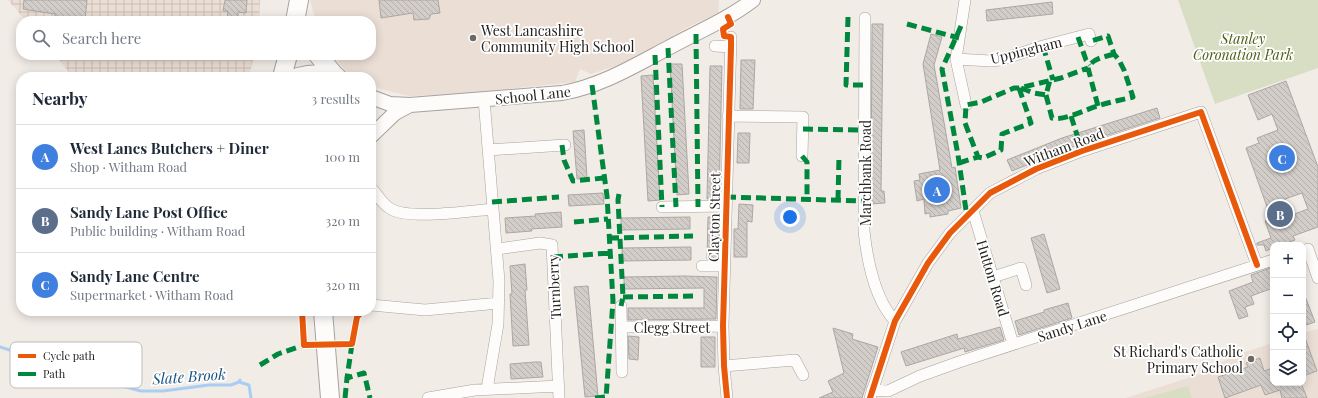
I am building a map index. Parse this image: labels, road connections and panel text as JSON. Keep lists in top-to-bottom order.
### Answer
{
  "streets": {
    "street": [
      "Uppingham",
      "School Lane",
      "Witham Road",
      "Marchbank Road",
      "Clayton Street",
      "Hutton Road",
      "Turnberry",
      "Sandy Lane",
      "Clegg Street"
    ]
  },
  "crossings": [
    ["Witham Road", "Marchbank Road"],
    ["Witham Road", "Hutton Road"],
    ["Witham Road", "Sandy Lane"],
    ["Clayton Street", "Clegg Street"],
    ["Hutton Road", "Sandy Lane"]
  ],
  "water": ["Slate Brook"],
  "parks": ["Stanley Coronation Park"],
  "places": ["West Lancashire Community High School", "St Richard's Catholic Primary School"],
  "legend": ["Cycle path", "Path"],
  "page": {
    "search": "Search here",
    "heading": ["Nearby", "3 results"],
    "list": [
      {
        "mark": "A",
        "name": "West Lancs Butchers + Diner",
        "note": "Shop · Witham Road",
        "value": "100 m"
      },
      {
        "mark": "B",
        "name": "Sandy Lane Post Office",
        "note": "Public building · Witham Road",
        "value": "320 m"
      },
      {
        "mark": "C",
        "name": "Sandy Lane Centre",
        "note": "Supermarket · Witham Road",
        "value": "320 m"
      }
    ],
    "pins": ["C", "A", "B"],
    "map_buttons": ["+", "−"]
  }
}
